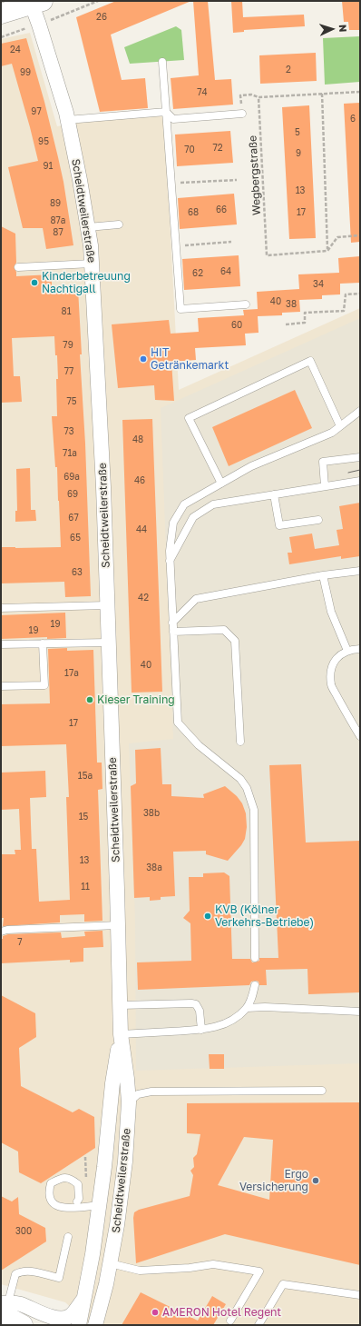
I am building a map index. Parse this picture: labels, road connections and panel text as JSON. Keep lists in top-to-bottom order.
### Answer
{
  "streets": {
    "street": ["Scheidtweilerstraße"],
    "path": ["Wegbergstraße"]
  },
  "places": [
    "Kinderbetreuung Nachtigall",
    "HIT Getränkemarkt",
    "Kieser Training",
    "KVB (Kölner Verkehrs-Betriebe)",
    "Ergo Versicherung",
    "AMERON Hotel Regent"
  ],
  "house_numbers": [
    "26",
    "24",
    "2",
    "99",
    "74",
    "97",
    "6",
    "5",
    "95",
    "72",
    "70",
    "9",
    "91",
    "13",
    "89",
    "66",
    "68",
    "17",
    "87a",
    "87",
    "64",
    "62",
    "34",
    "40",
    "38",
    "81",
    "60",
    "79",
    "77",
    "75",
    "73",
    "48",
    "71a",
    "69a",
    "46",
    "69",
    "67",
    "44",
    "65",
    "63",
    "42",
    "19",
    "19",
    "40",
    "17a",
    "17",
    "15a",
    "38b",
    "15",
    "13",
    "38a",
    "11",
    "7",
    "300"
  ],
  "north": "right"
}
